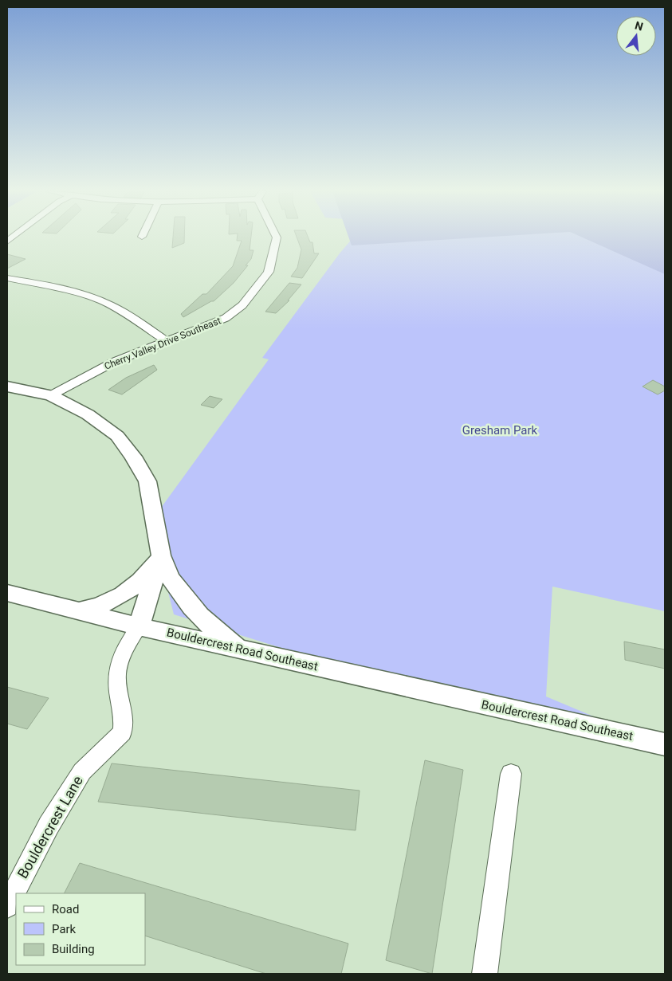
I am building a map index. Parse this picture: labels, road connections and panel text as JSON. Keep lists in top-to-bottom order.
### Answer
{
  "streets": {
    "street": ["Cherry Valley Drive Southeast", "Bouldercrest Road Southeast", "Bouldercrest Lane"]
  },
  "crossings": [
    ["Bouldercrest Road Southeast", "Bouldercrest Lane"]
  ],
  "parks": ["Gresham Park"],
  "legend": ["Road", "Park", "Building"],
  "north": "top"
}
